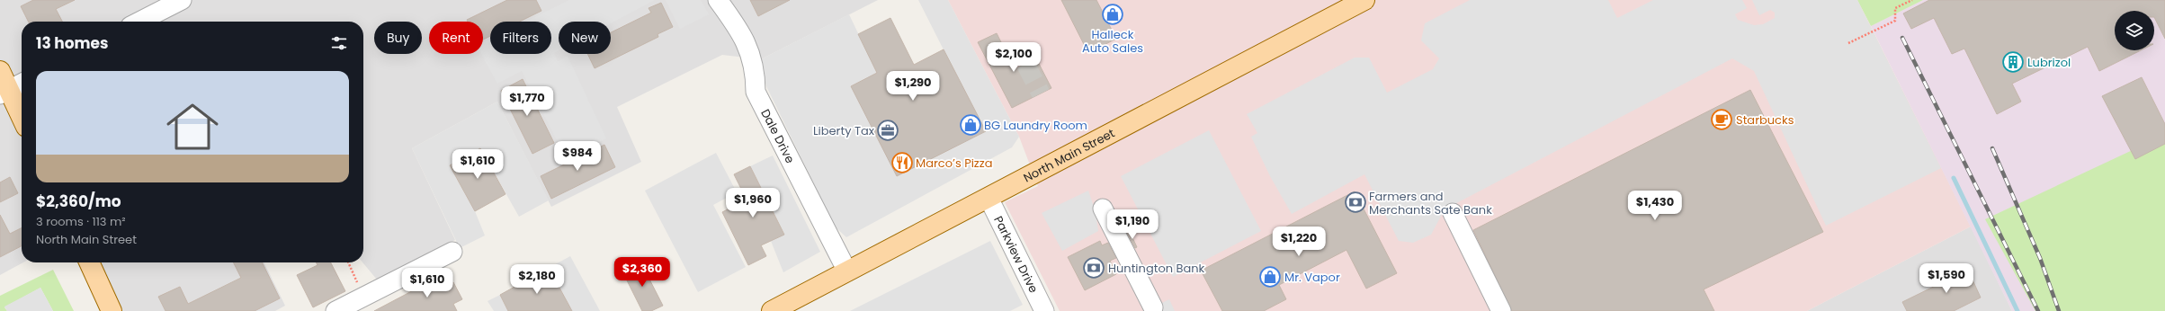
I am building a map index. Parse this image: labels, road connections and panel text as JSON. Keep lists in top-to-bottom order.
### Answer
{
  "streets": {
    "main road": ["North Main Street"],
    "street": ["Dale Drive", "Parkview Drive"]
  },
  "crossings": [
    ["Dale Drive", "North Main Street"],
    ["North Main Street", "Parkview Drive"]
  ],
  "places": {
    "shop": ["Halleck Auto Sales", "BG Laundry Room", "Mr. Vapor"],
    "building": ["Lubrizol"],
    "cafe": ["Starbucks"],
    "office": ["Liberty Tax"],
    "restaurant": ["Marco’s Pizza"],
    "bank": ["Farmers and Merchants Sate Bank", "Huntington Bank"]
  },
  "page": {
    "chip": [
      "Buy",
      "Rent",
      "Filters",
      "New"
    ],
    "heading": "13 homes",
    "price": [
      "$2,100",
      "$1,290",
      "$1,770",
      "$984",
      "$1,610",
      "$1,960",
      "$1,430",
      "$1,190",
      "$1,220",
      "$2,360",
      "$1,590",
      "$2,180",
      "$1,610"
    ],
    "list": [
      {
        "name": "$2,360/mo",
        "note": "3 rooms · 113 m² · North Main Street"
      }
    ]
  }
}
